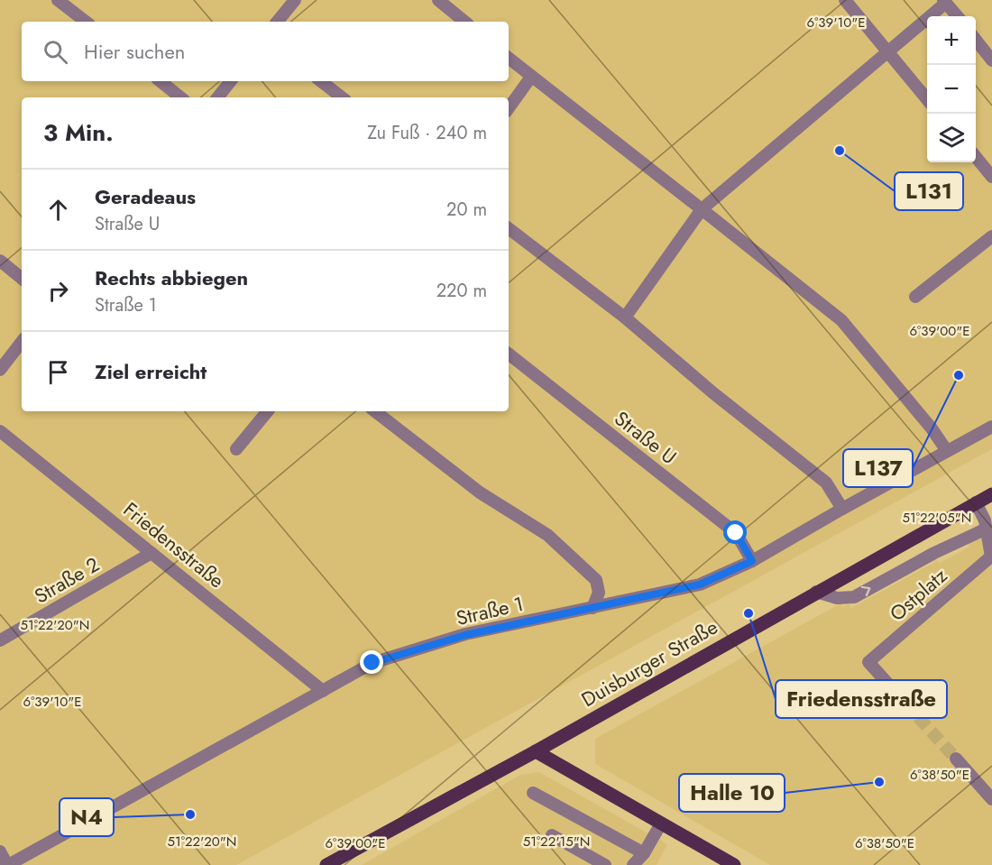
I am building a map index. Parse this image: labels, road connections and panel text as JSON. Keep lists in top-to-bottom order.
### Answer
{
  "streets": {
    "main road": ["Duisburger Straße"],
    "lane": [
      "Straße U",
      "Friedensstraße",
      "Straße 2",
      "Ostplatz",
      "Straße 1"
    ]
  },
  "crossings": [
    ["Straße U", "Straße 1"],
    ["Friedensstraße", "Straße 2"],
    ["Friedensstraße", "Straße 1"]
  ],
  "places": [
    "L131",
    "L137",
    "Friedensstraße",
    "Halle 10",
    "N4"
  ],
  "page": {
    "map_buttons": ["+", "−"],
    "search": "Hier suchen",
    "heading": ["3 Min.", "Zu Fuß · 240 m"],
    "list": [
      ["Geradeaus", "Straße U", "20 m"],
      ["Rechts abbiegen", "Straße 1", "220 m"],
      "Ziel erreicht"
    ]
  },
  "coordinates": [
    "6°39'10\"E",
    "6°39'00\"E",
    "51°22'05\"N",
    "51°22'20\"N",
    "6°38'50\"E",
    "51°22'15\"N"
  ]
}
